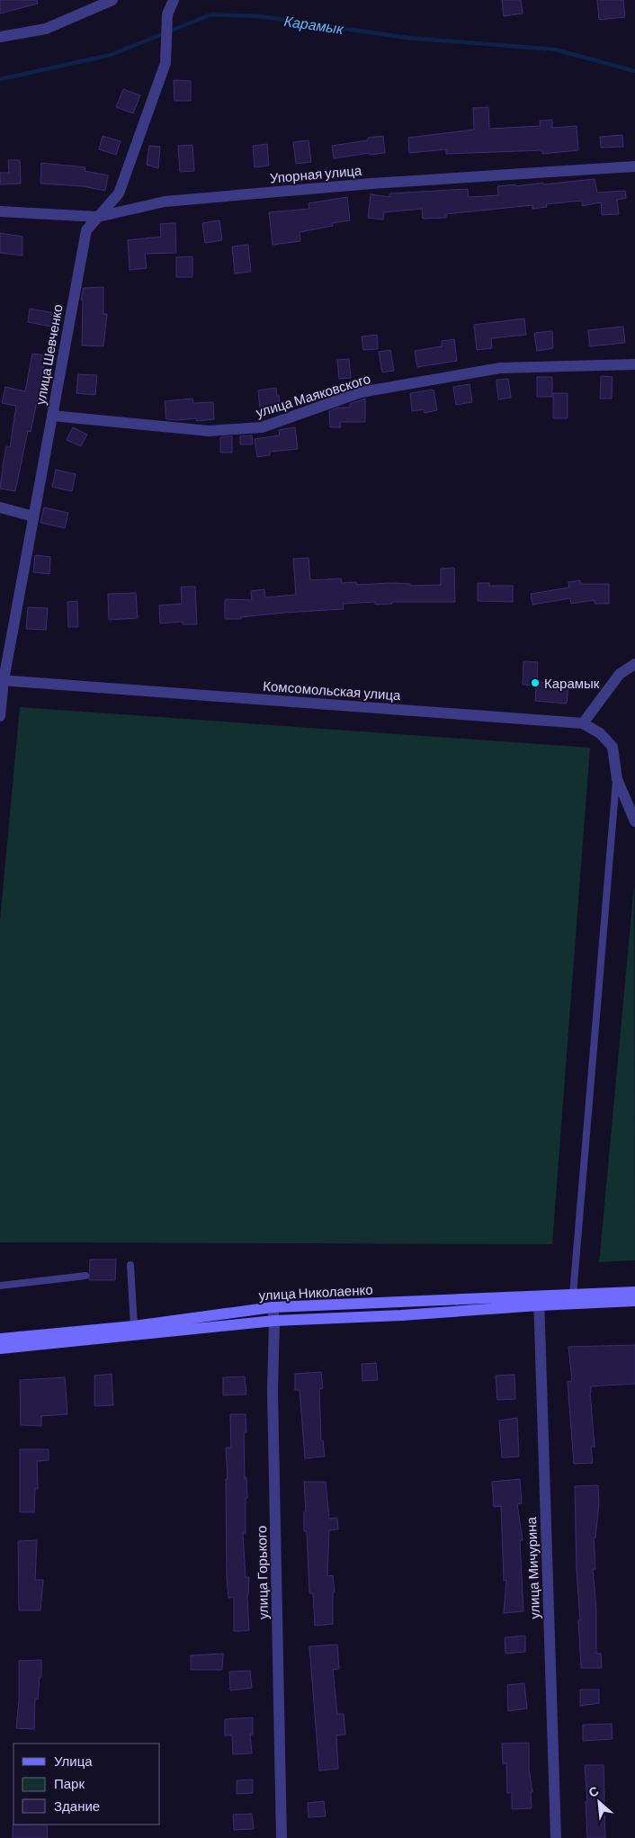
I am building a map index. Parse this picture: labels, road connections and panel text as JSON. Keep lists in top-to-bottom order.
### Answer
{
  "streets": {
    "main road": ["улица Николаенко"],
    "street": [
      "Упорная улица",
      "улица Шевченко",
      "улица Маяковского",
      "Комсомольская улица",
      "улица Мичурина",
      "улица Горького"
    ]
  },
  "crossings": [
    ["Упорная улица", "улица Шевченко"],
    ["улица Шевченко", "улица Маяковского"],
    ["улица Шевченко", "Комсомольская улица"],
    ["улица Николаенко", "улица Мичурина"],
    ["улица Николаенко", "улица Горького"]
  ],
  "water": ["Карамык"],
  "places": ["Карамык"],
  "legend": ["Улица", "Парк", "Здание"],
  "north": "top left"
}
